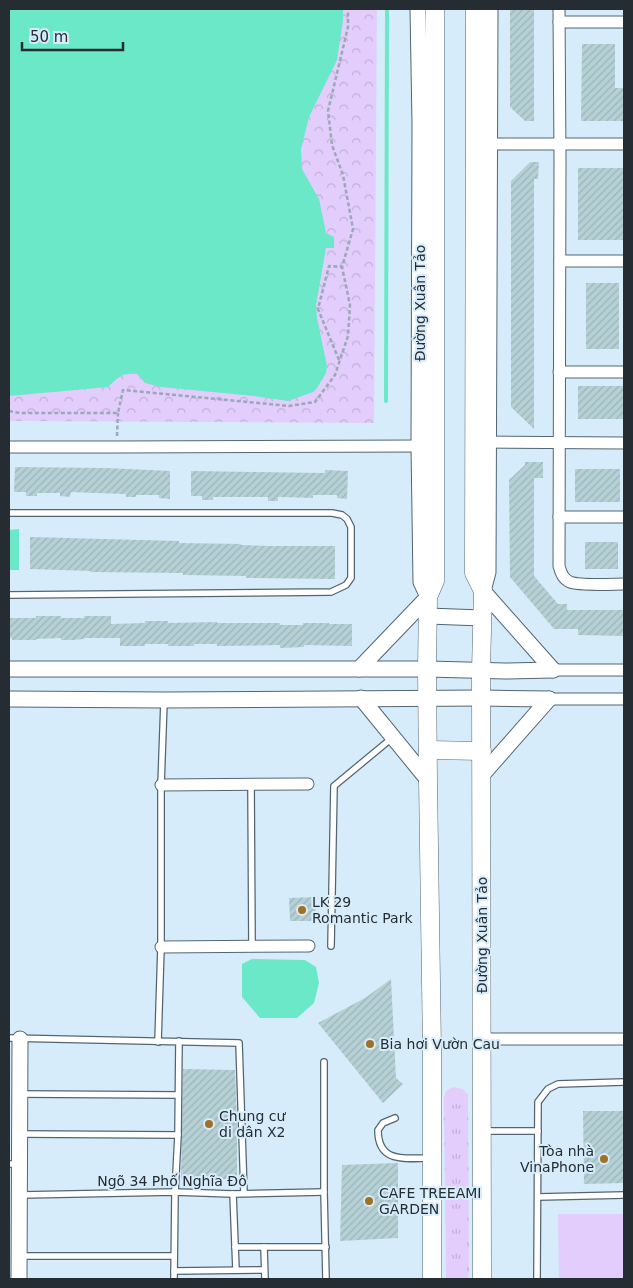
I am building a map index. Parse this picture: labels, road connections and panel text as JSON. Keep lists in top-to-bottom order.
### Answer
{
  "streets": {
    "main road": ["Đường Xuân Tảo"],
    "lane": ["Ngõ 34 Phố Nghĩa Đô"]
  },
  "places": [
    "LK 29 Romantic Park",
    "Bia hơi Vườn Cau",
    "Chung cư di dân X2",
    "Tòa nhà VinaPhone",
    "CAFE TREEAMI GARDEN"
  ],
  "scale_bar": "50 m"
}
